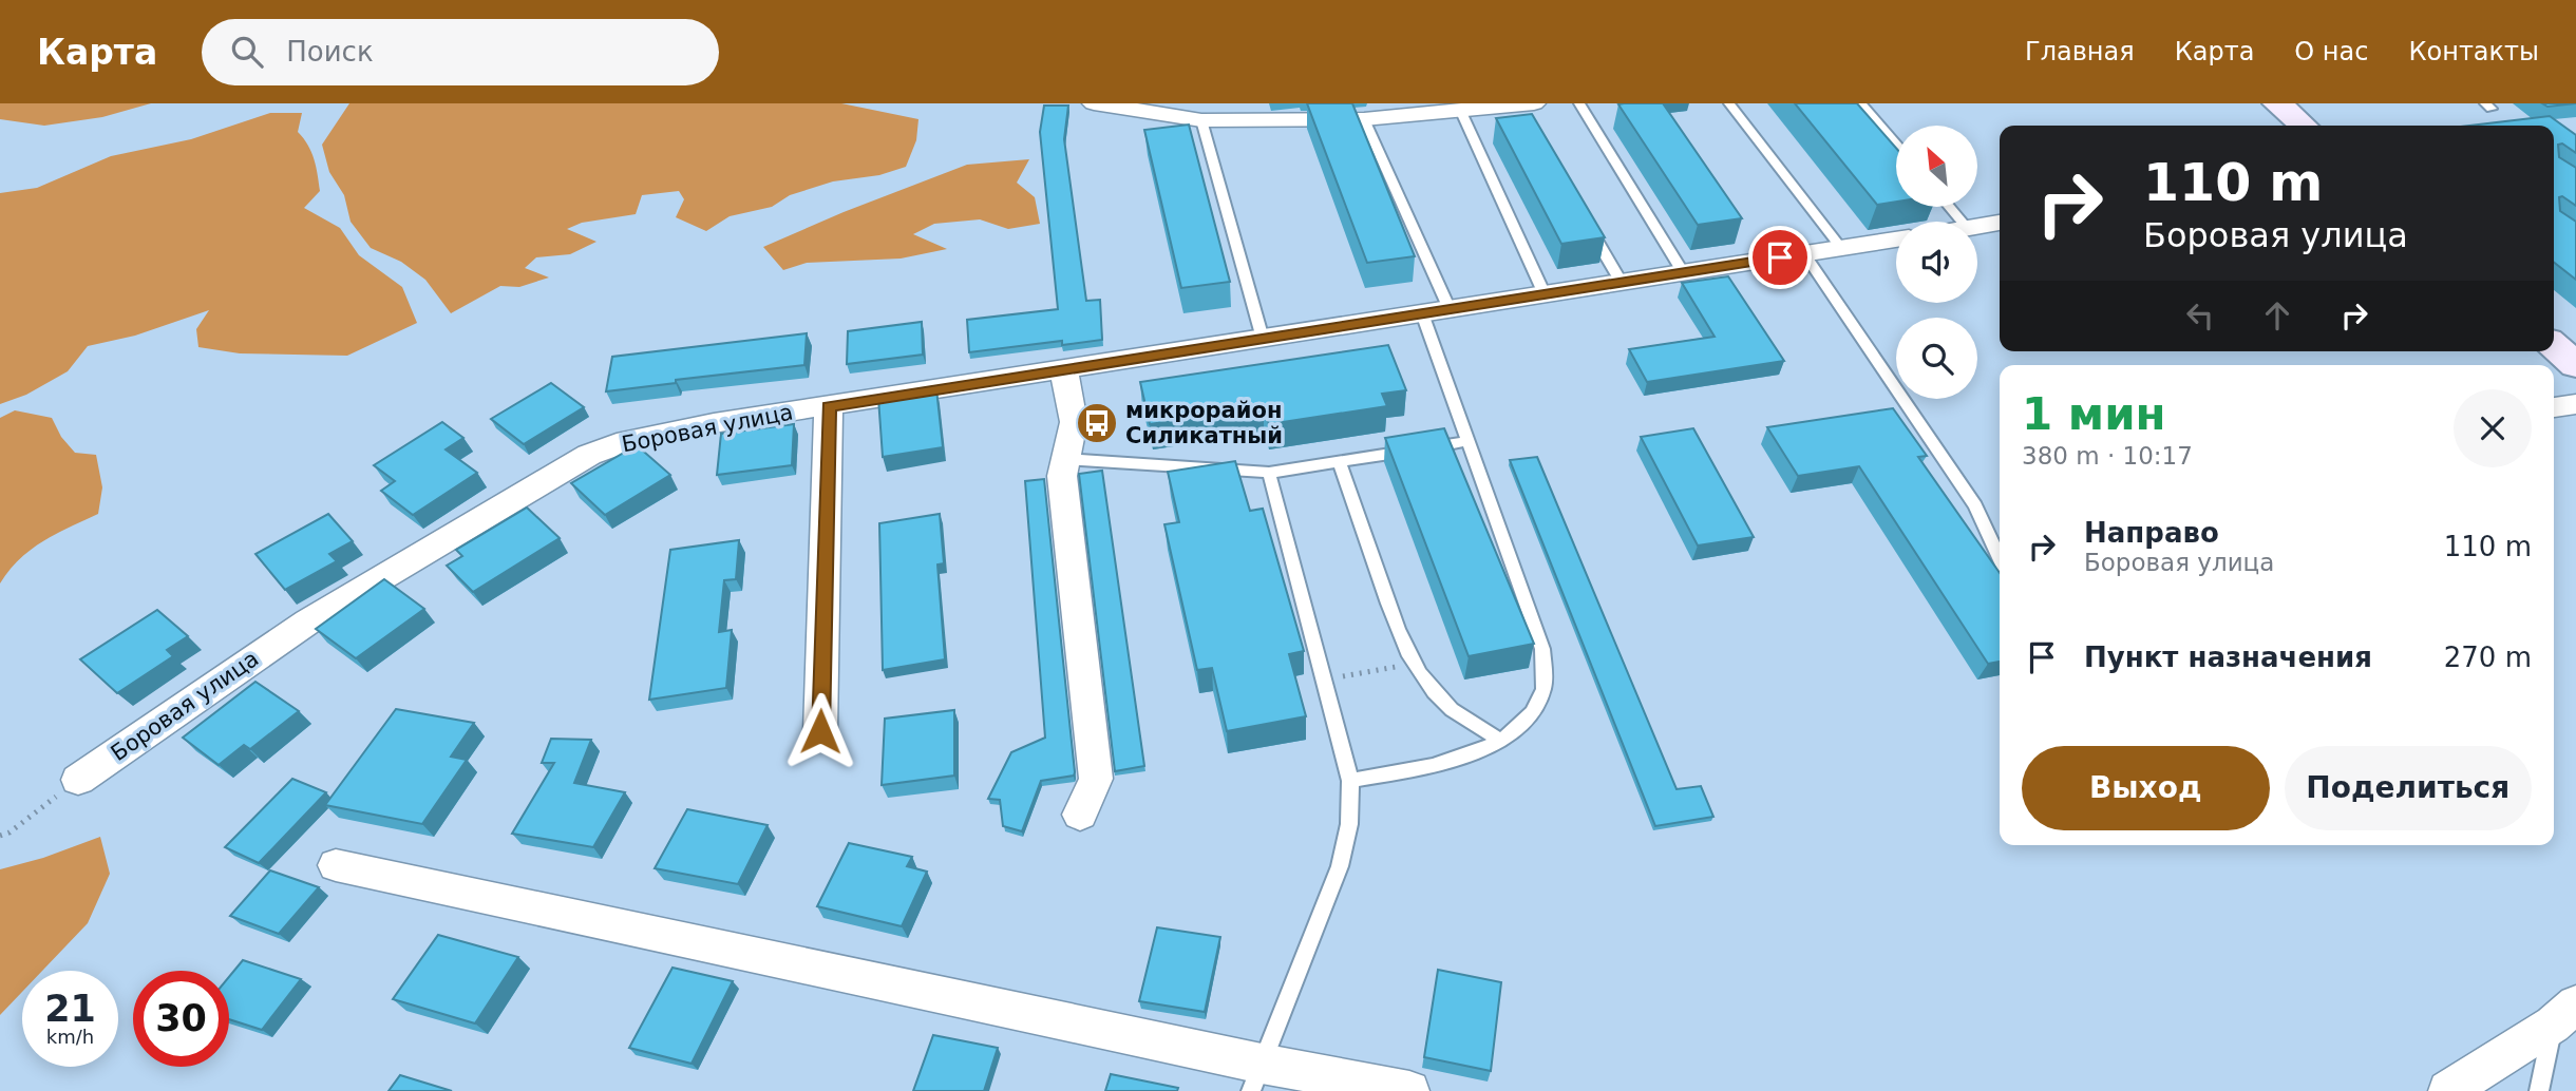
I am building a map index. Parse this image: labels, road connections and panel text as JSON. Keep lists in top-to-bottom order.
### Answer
{
  "streets": {
    "street": ["Боровая улица"]
  },
  "places": {
    "bus stop": ["микрорайон Силикатный"]
  },
  "north": "top left",
  "page": {
    "header": "Карта",
    "search": "Поиск",
    "nav": [
      "Главная",
      "Карта",
      "О нас",
      "Контакты"
    ],
    "turn": ["110 m", "Боровая улица"],
    "heading": ["1 мин", "380 m · 10:17"],
    "list": [
      {
        "name": "Направо",
        "note": "Боровая улица",
        "value": "110 m"
      },
      {
        "name": "Пункт назначения",
        "value": "270 m"
      }
    ],
    "buttons": ["Выход", "Поделиться"],
    "speed": "21 km/h",
    "limit": "30"
  }
}
